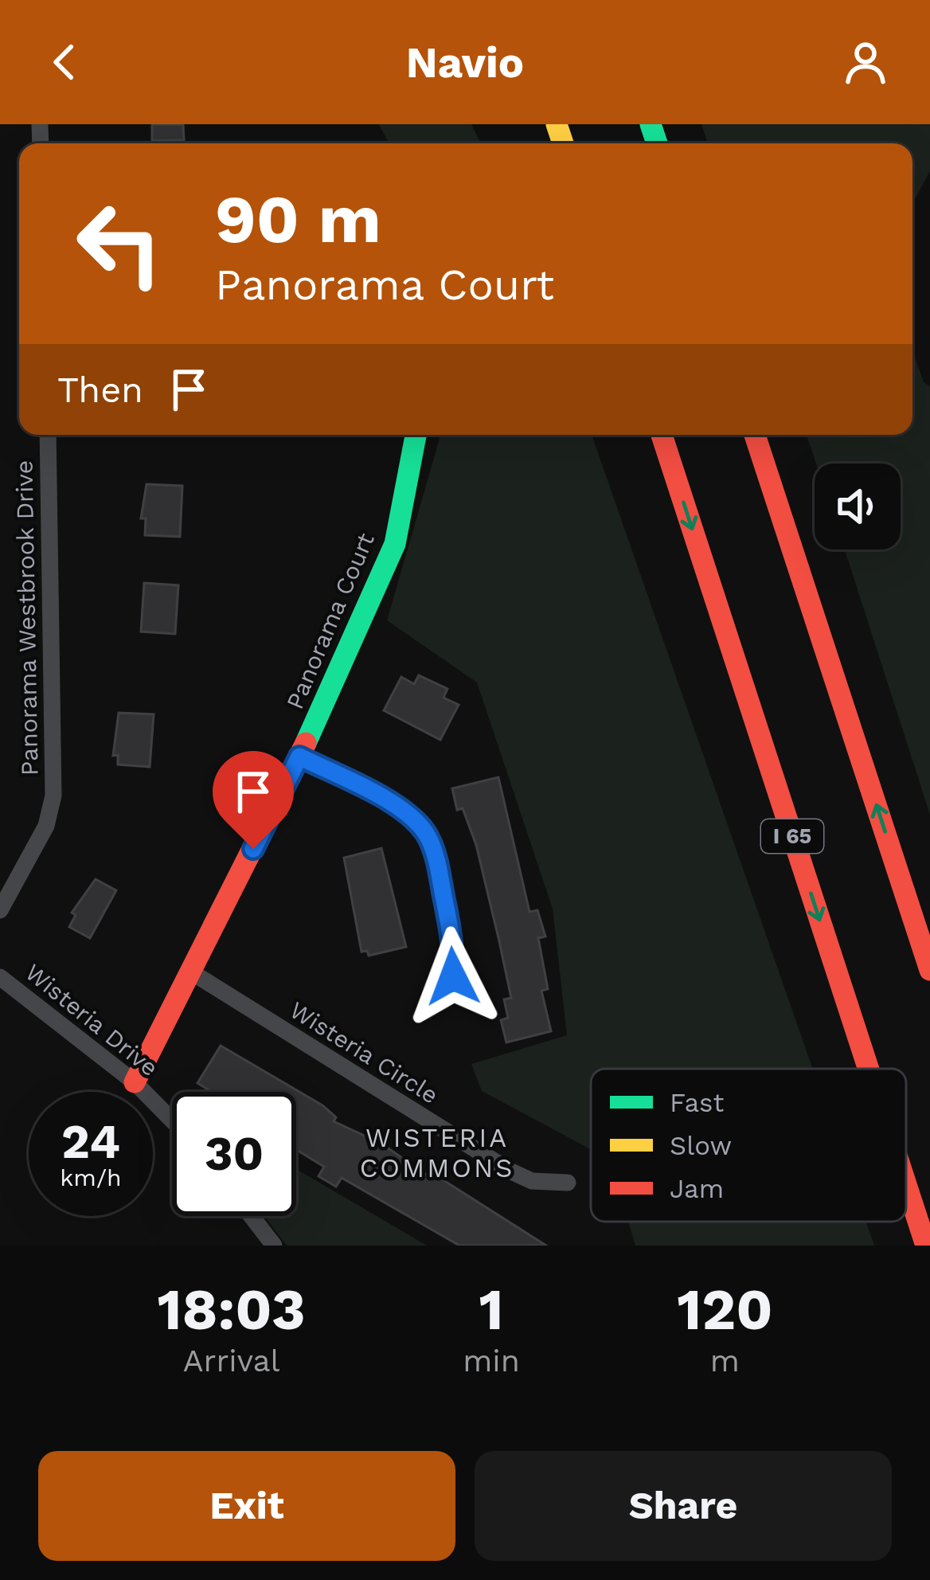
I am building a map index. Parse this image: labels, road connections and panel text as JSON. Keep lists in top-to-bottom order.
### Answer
{
  "streets": {
    "main road": ["Panorama Court", "I 65"],
    "street": ["Panorama Westbrook Drive", "Wisteria Drive", "Wisteria Circle"]
  },
  "crossings": [
    ["Panorama Court", "Wisteria Drive"],
    ["Panorama Court", "Wisteria Circle"]
  ],
  "districts": ["WISTERIA COMMONS"],
  "legend": ["Fast", "Slow", "Jam"],
  "page": {
    "header": "Navio",
    "turn": ["90 m", "Panorama Court"],
    "then": "Then",
    "speed": "24 km/h",
    "limit": "30",
    "eta": [
      "18:03",
      "Arrival",
      "1",
      "min",
      "120",
      "m"
    ],
    "buttons": ["Exit", "Share"]
  }
}
